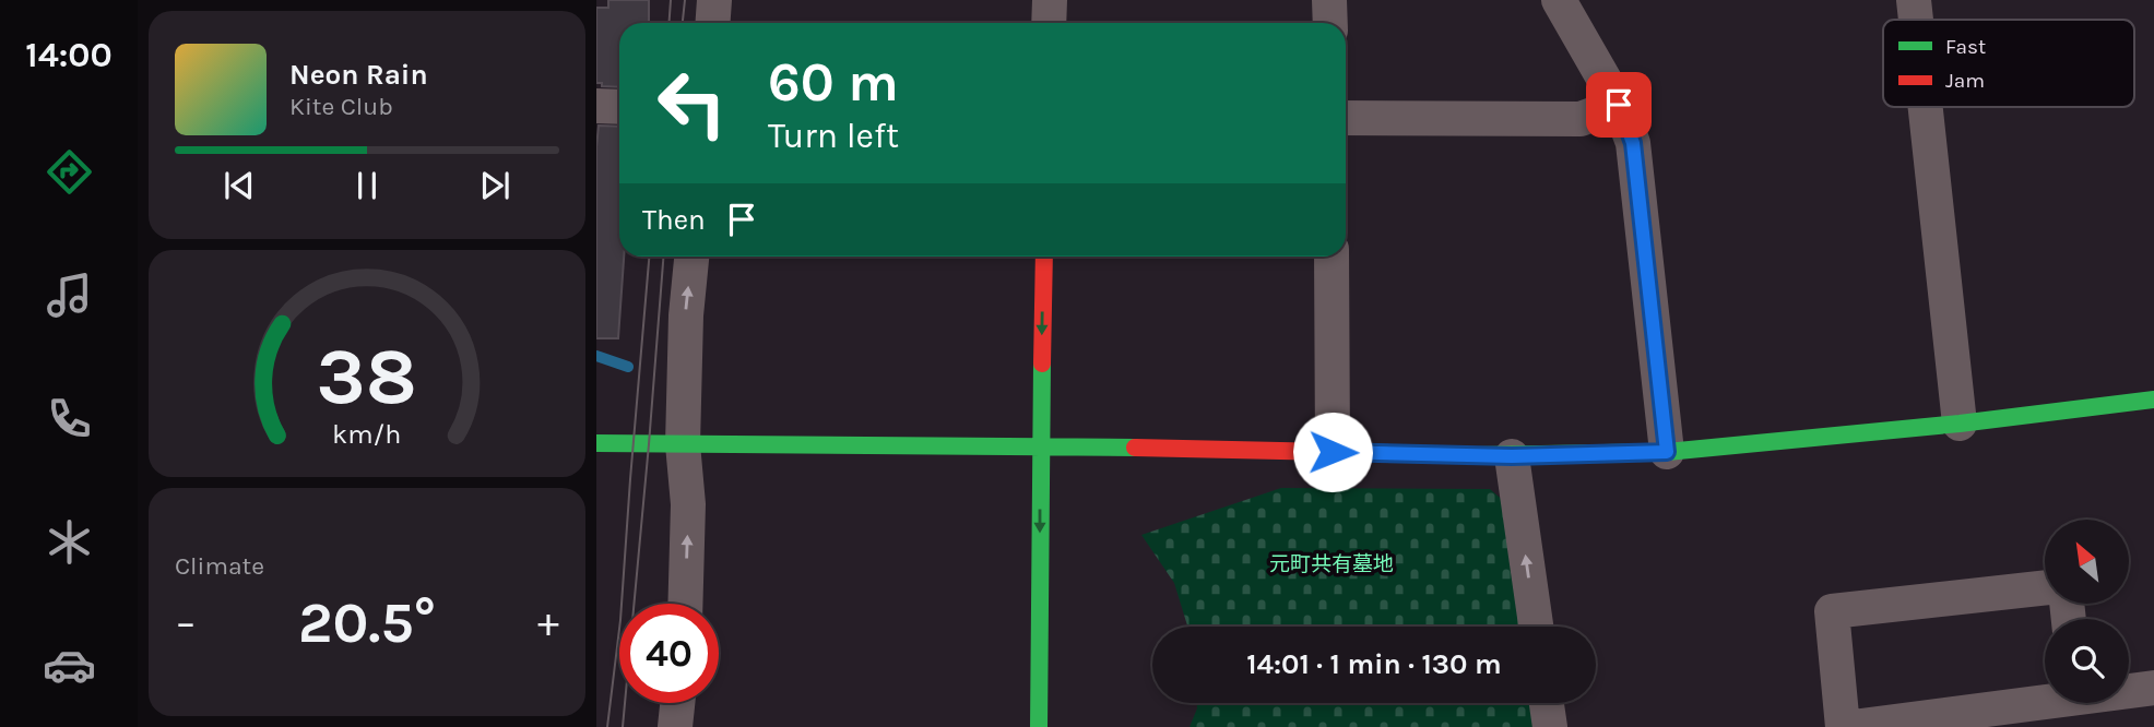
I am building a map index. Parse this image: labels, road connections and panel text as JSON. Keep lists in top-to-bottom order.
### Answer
{
  "parks": ["元町共有墓地"],
  "legend": ["Fast", "Jam"],
  "north": "top left",
  "page": {
    "tabs": "14:00",
    "turn": ["60 m", "Turn left"],
    "song": ["Neon Rain", "Kite Club"],
    "then": "Then",
    "tile": "Climate",
    "heat": ["−", "20.5°", "+"],
    "limit": "40",
    "trip": "14:01 · 1 min · 130 m",
    "gauge": ["38", "km/h"]
  }
}
